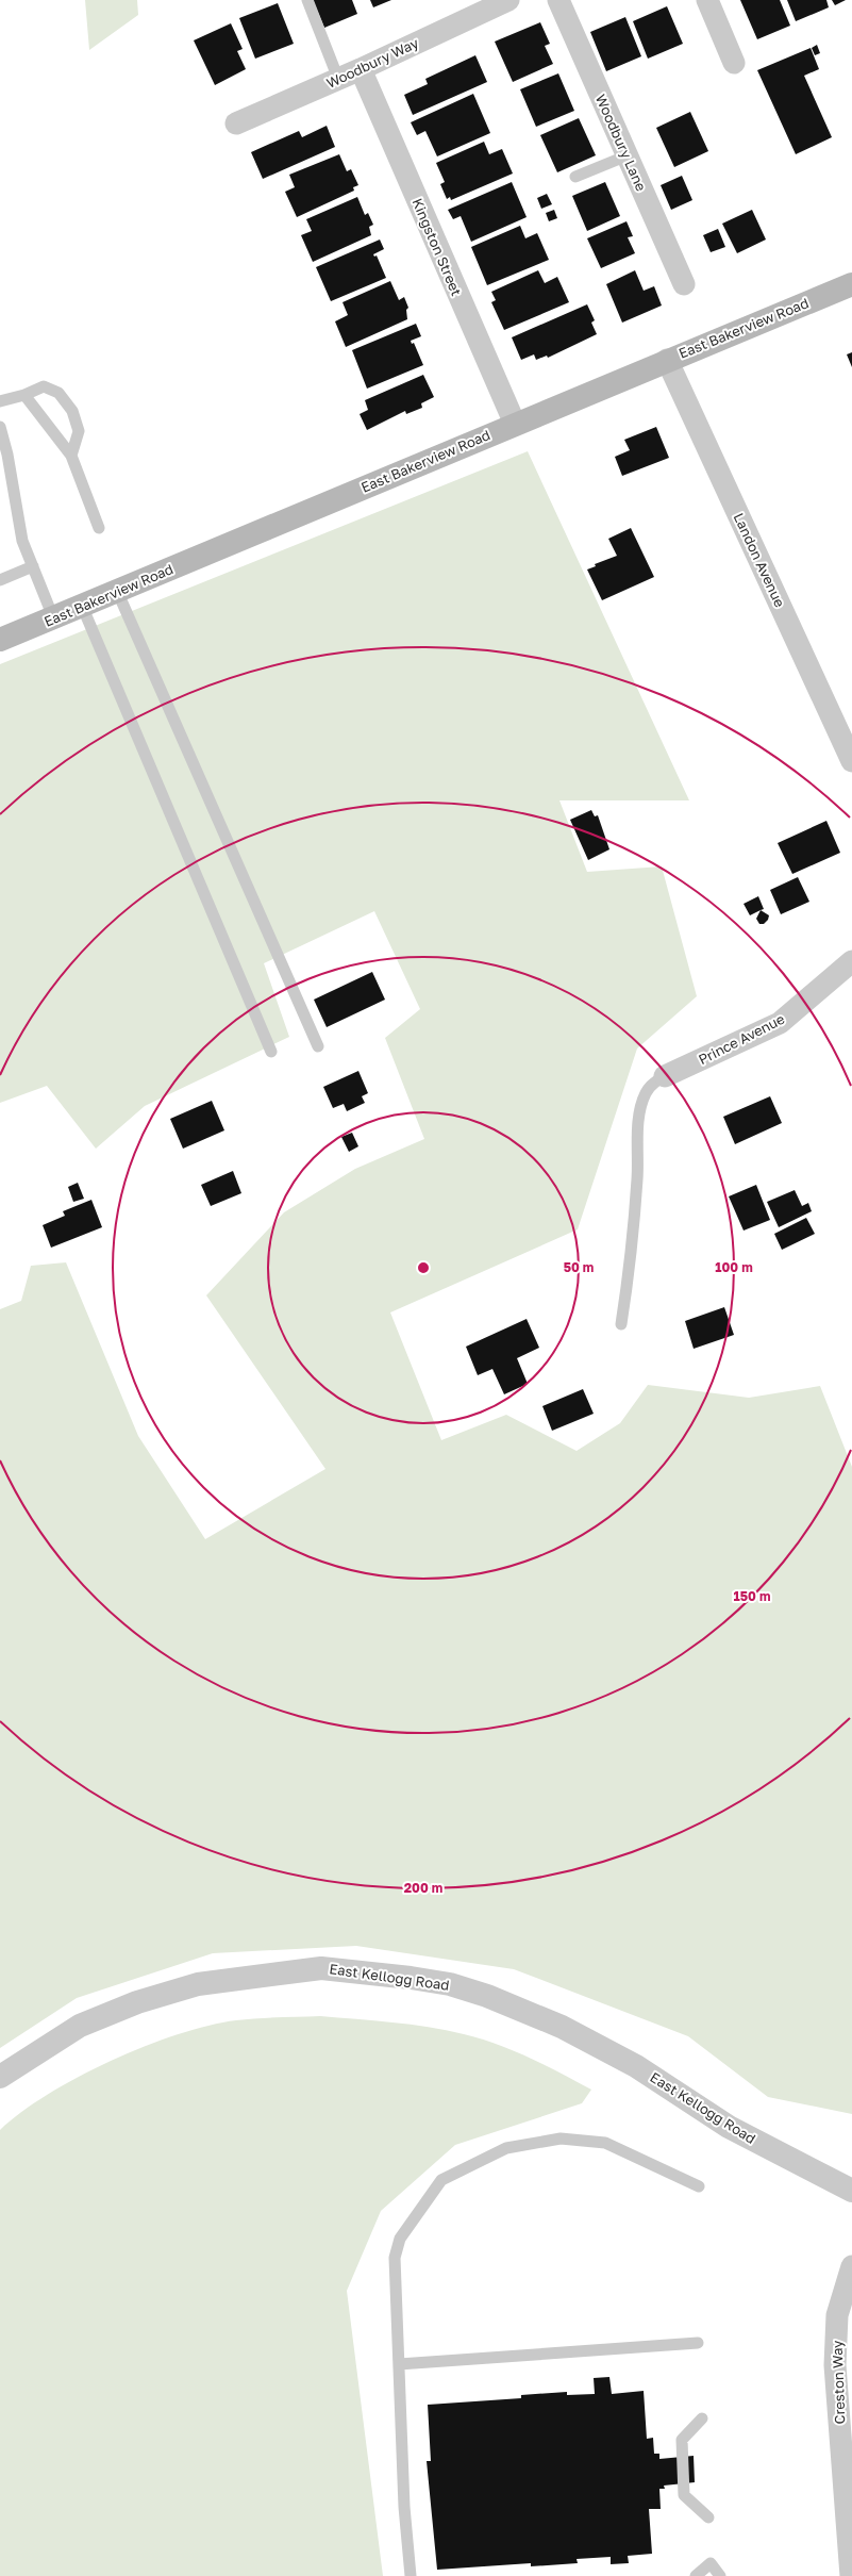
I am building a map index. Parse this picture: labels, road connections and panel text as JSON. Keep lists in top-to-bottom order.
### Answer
{
  "streets": {
    "main road": ["East Bakerview Road"],
    "street": [
      "Woodbury Way",
      "Woodbury Lane",
      "Kingston Street",
      "Landon Avenue",
      "Prince Avenue",
      "East Kellogg Road",
      "Creston Way"
    ]
  },
  "crossings": [
    ["Woodbury Way", "Kingston Street"],
    ["Kingston Street", "East Bakerview Road"],
    ["East Bakerview Road", "Landon Avenue"]
  ],
  "rings": [
    "50 m",
    "100 m",
    "150 m",
    "200 m"
  ]
}
